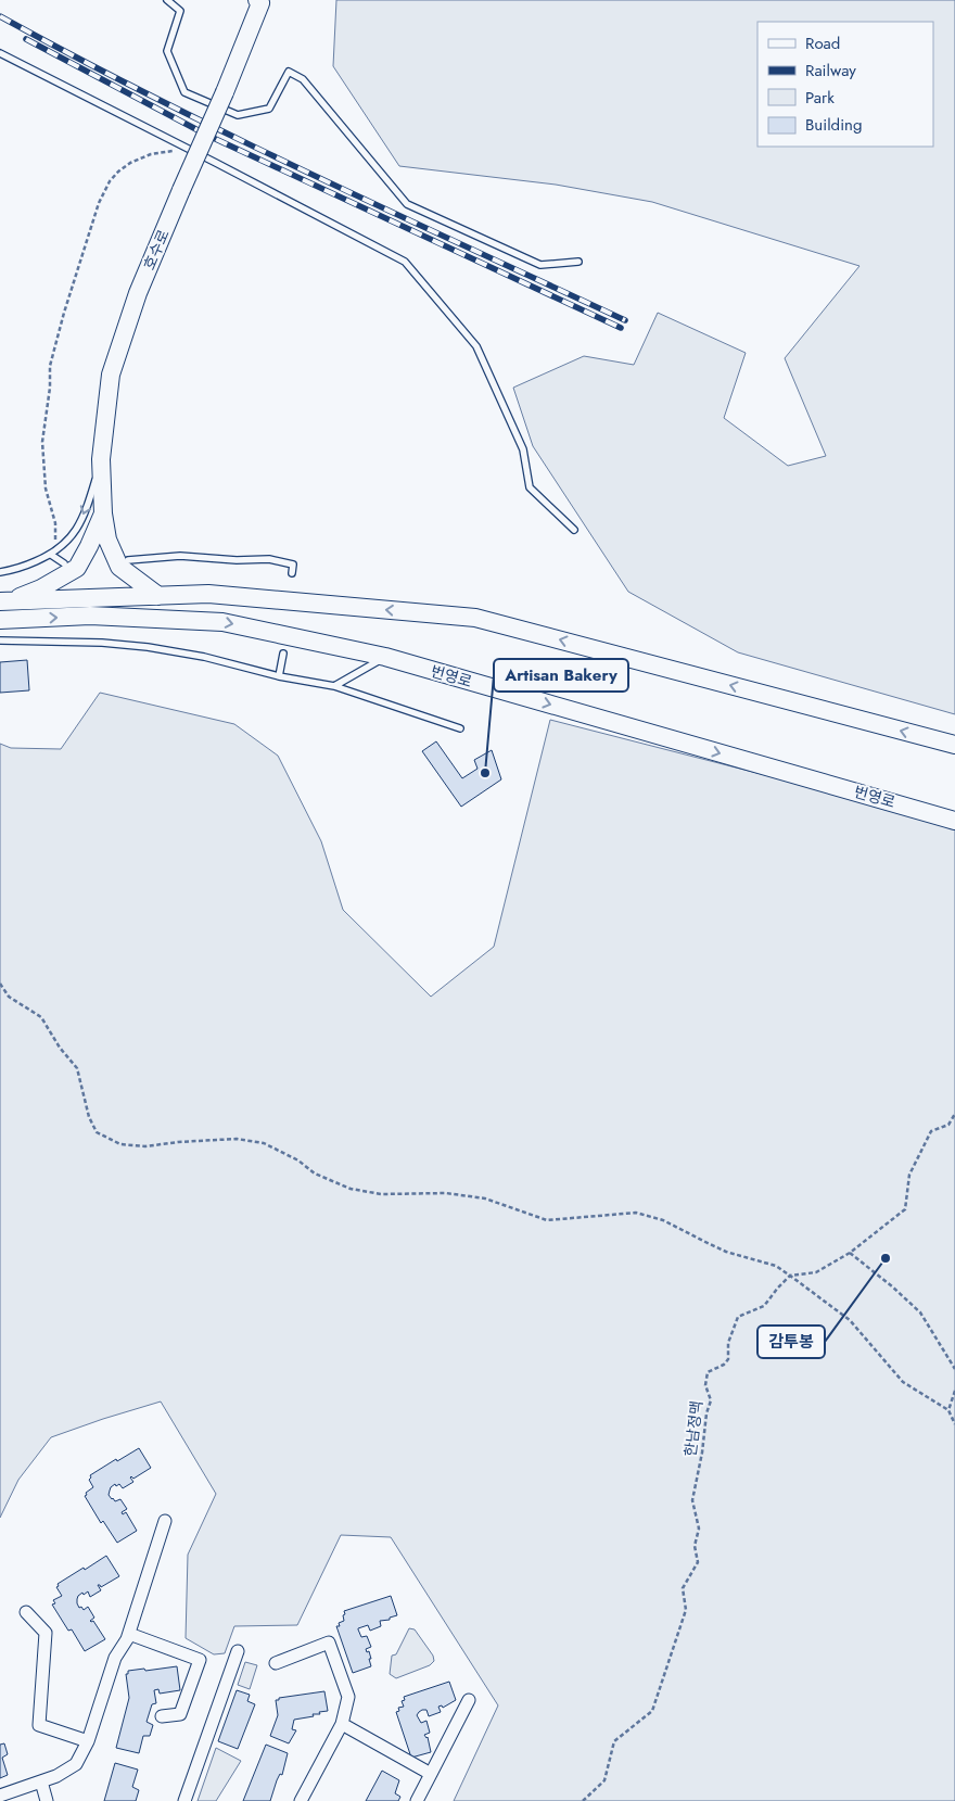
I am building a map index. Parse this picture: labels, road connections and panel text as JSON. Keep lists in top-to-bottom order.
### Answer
{
  "streets": {
    "street": ["호수로", "번영로"],
    "path": ["한남정맥"]
  },
  "places": ["Artisan Bakery", "감투봉"],
  "legend": [
    "Road",
    "Railway",
    "Park",
    "Building"
  ]
}
